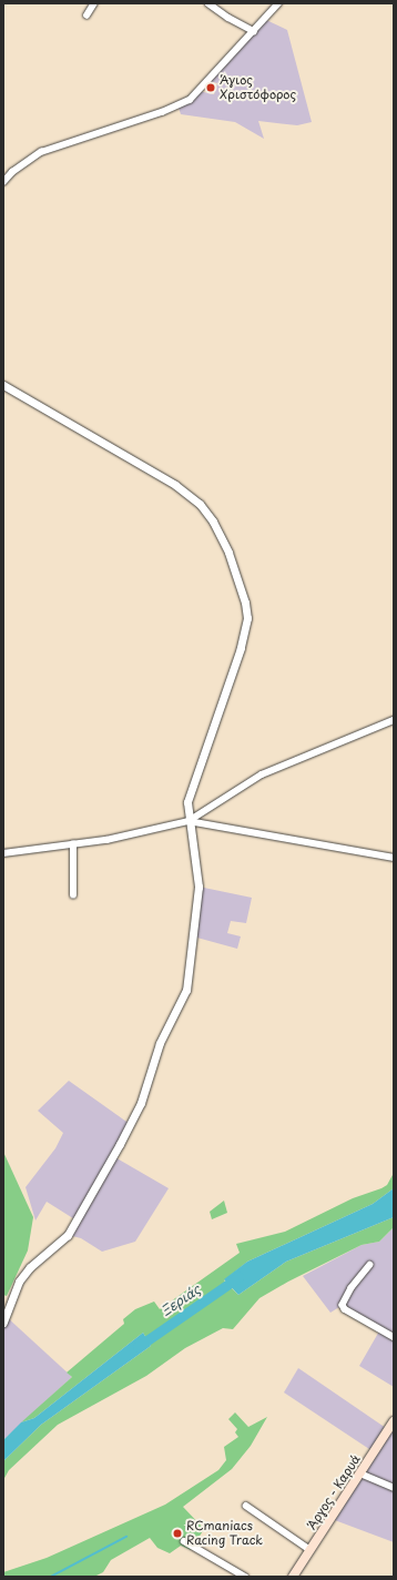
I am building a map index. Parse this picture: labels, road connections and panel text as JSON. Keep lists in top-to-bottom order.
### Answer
{
  "streets": {
    "main road": ["Άργος - Καρυά"]
  },
  "water": ["Ξεριάς"],
  "places": ["Άγιος Χριστόφορος", "RCmaniacs Racing Track"]
}
